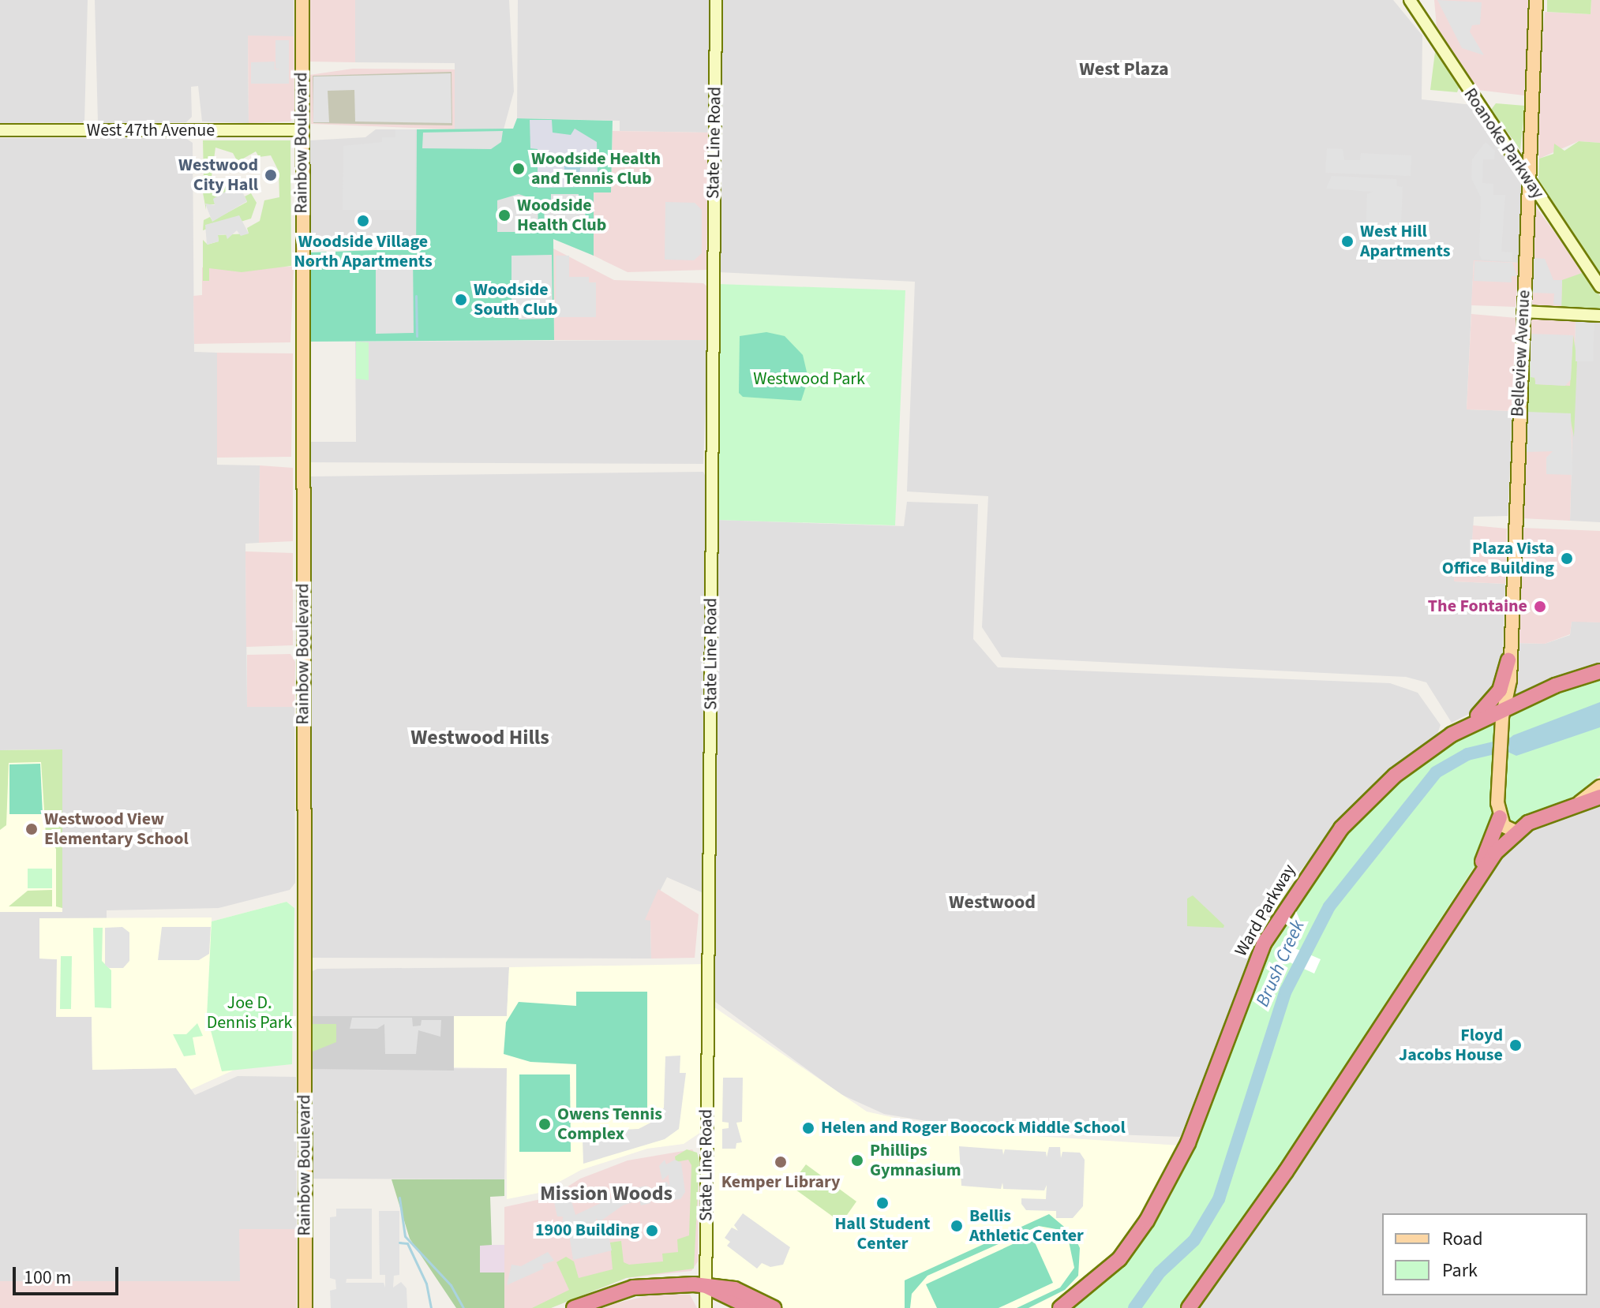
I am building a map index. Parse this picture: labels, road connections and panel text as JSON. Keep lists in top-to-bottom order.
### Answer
{
  "streets": {
    "highway": ["Ward Parkway"],
    "main road": ["Rainbow Boulevard", "Belleview Avenue"],
    "street": ["West 47th Avenue", "State Line Road", "Roanoke Parkway"]
  },
  "crossings": [
    ["West 47th Avenue", "Rainbow Boulevard"],
    ["Roanoke Parkway", "Belleview Avenue"],
    ["Belleview Avenue", "Ward Parkway"]
  ],
  "districts": [
    "West Plaza",
    "Westwood Hills",
    "Westwood",
    "Mission Woods"
  ],
  "water": ["Brush Creek"],
  "parks": ["Westwood Park", "Joe D. Dennis Park"],
  "places": [
    "Woodside Health and Tennis Club",
    "Westwood City Hall",
    "Woodside Health Club",
    "Woodside Village North Apartments",
    "West Hill Apartments",
    "Woodside South Club",
    "Plaza Vista Office Building",
    "The Fontaine",
    "Westwood View Elementary School",
    "Floyd Jacobs House",
    "Owens Tennis Complex",
    "Helen and Roger Boocock Middle School",
    "Phillips Gymnasium",
    "Kemper Library",
    "Hall Student Center",
    "Bellis Athletic Center",
    "1900 Building"
  ],
  "legend": ["Road", "Park"],
  "scale_bar": "100 m"
}
